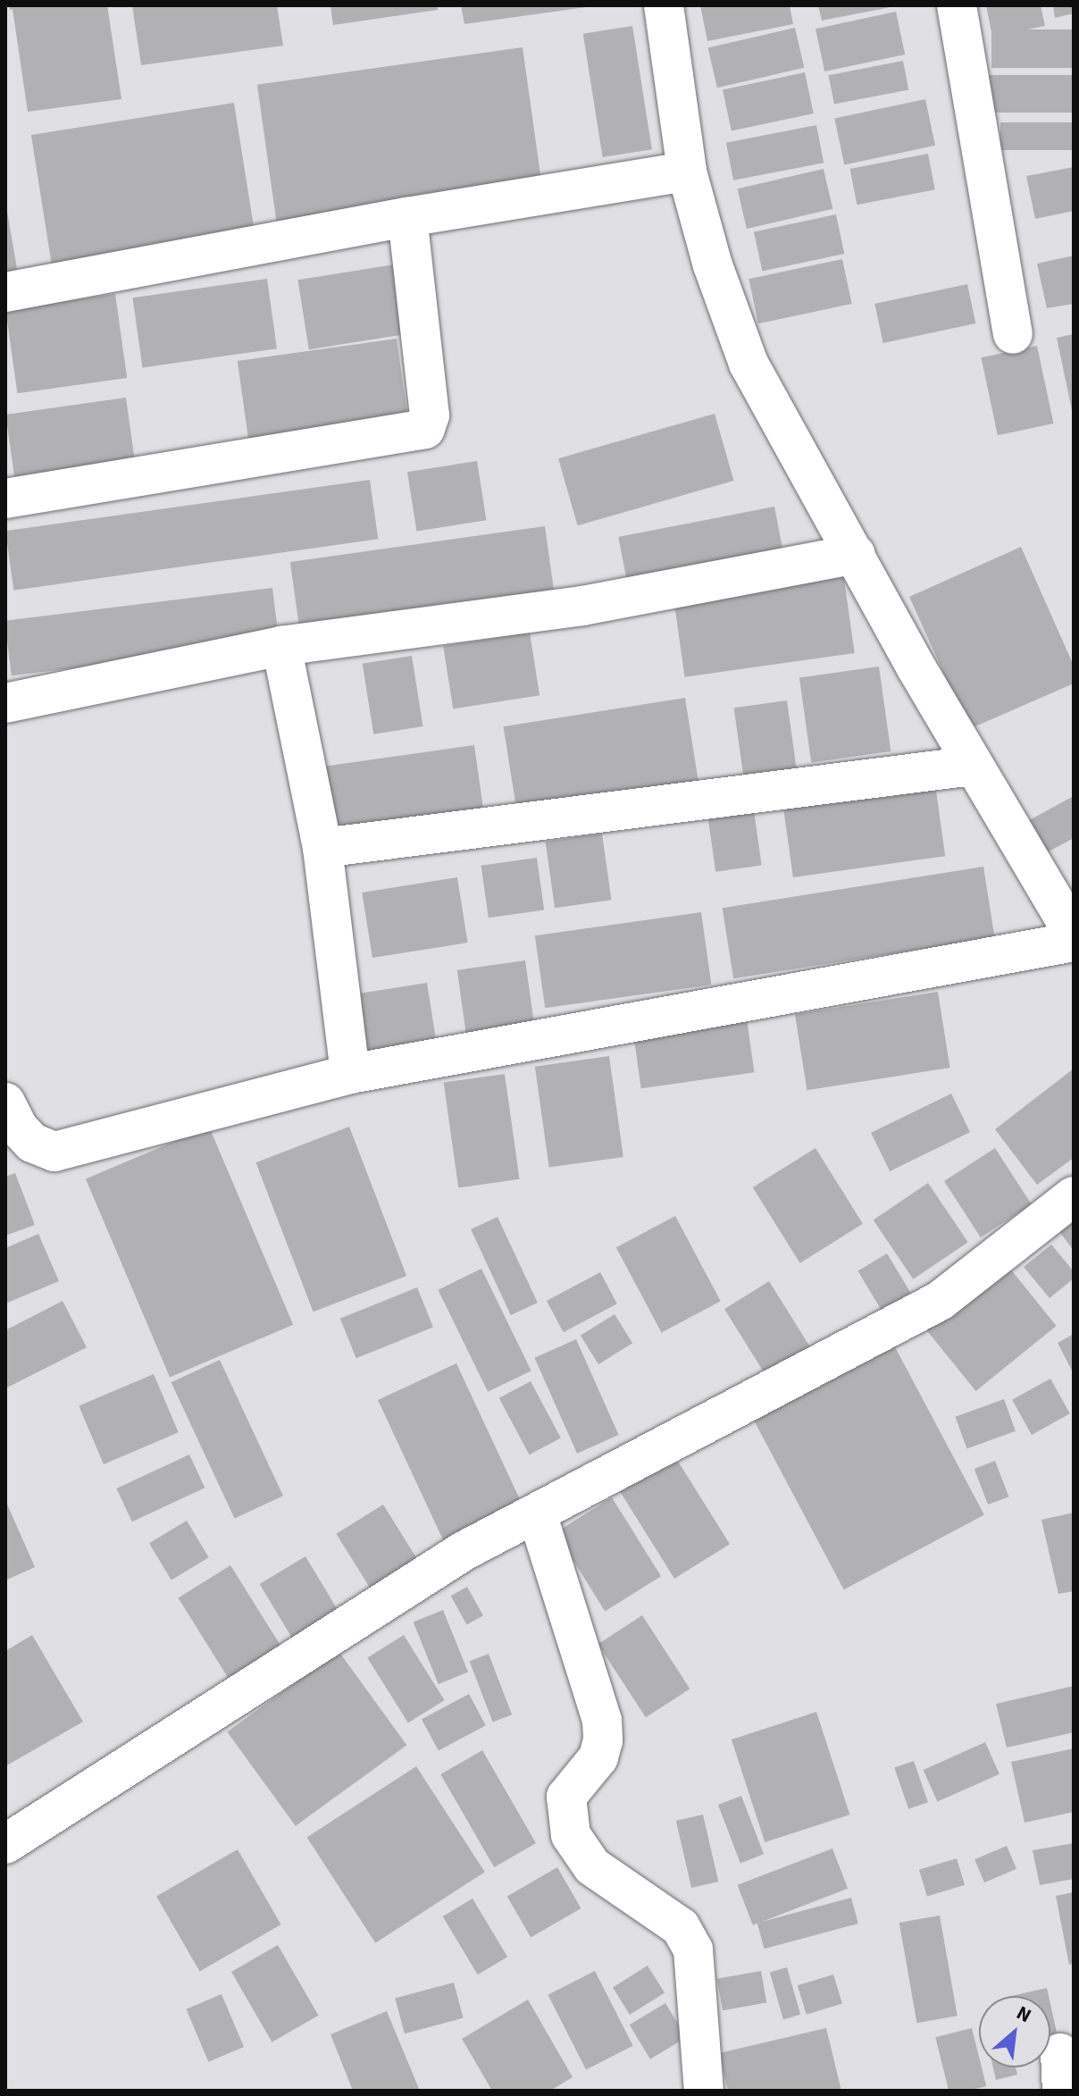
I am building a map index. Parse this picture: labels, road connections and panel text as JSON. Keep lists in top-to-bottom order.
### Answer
{
  "north": "top right"
}
